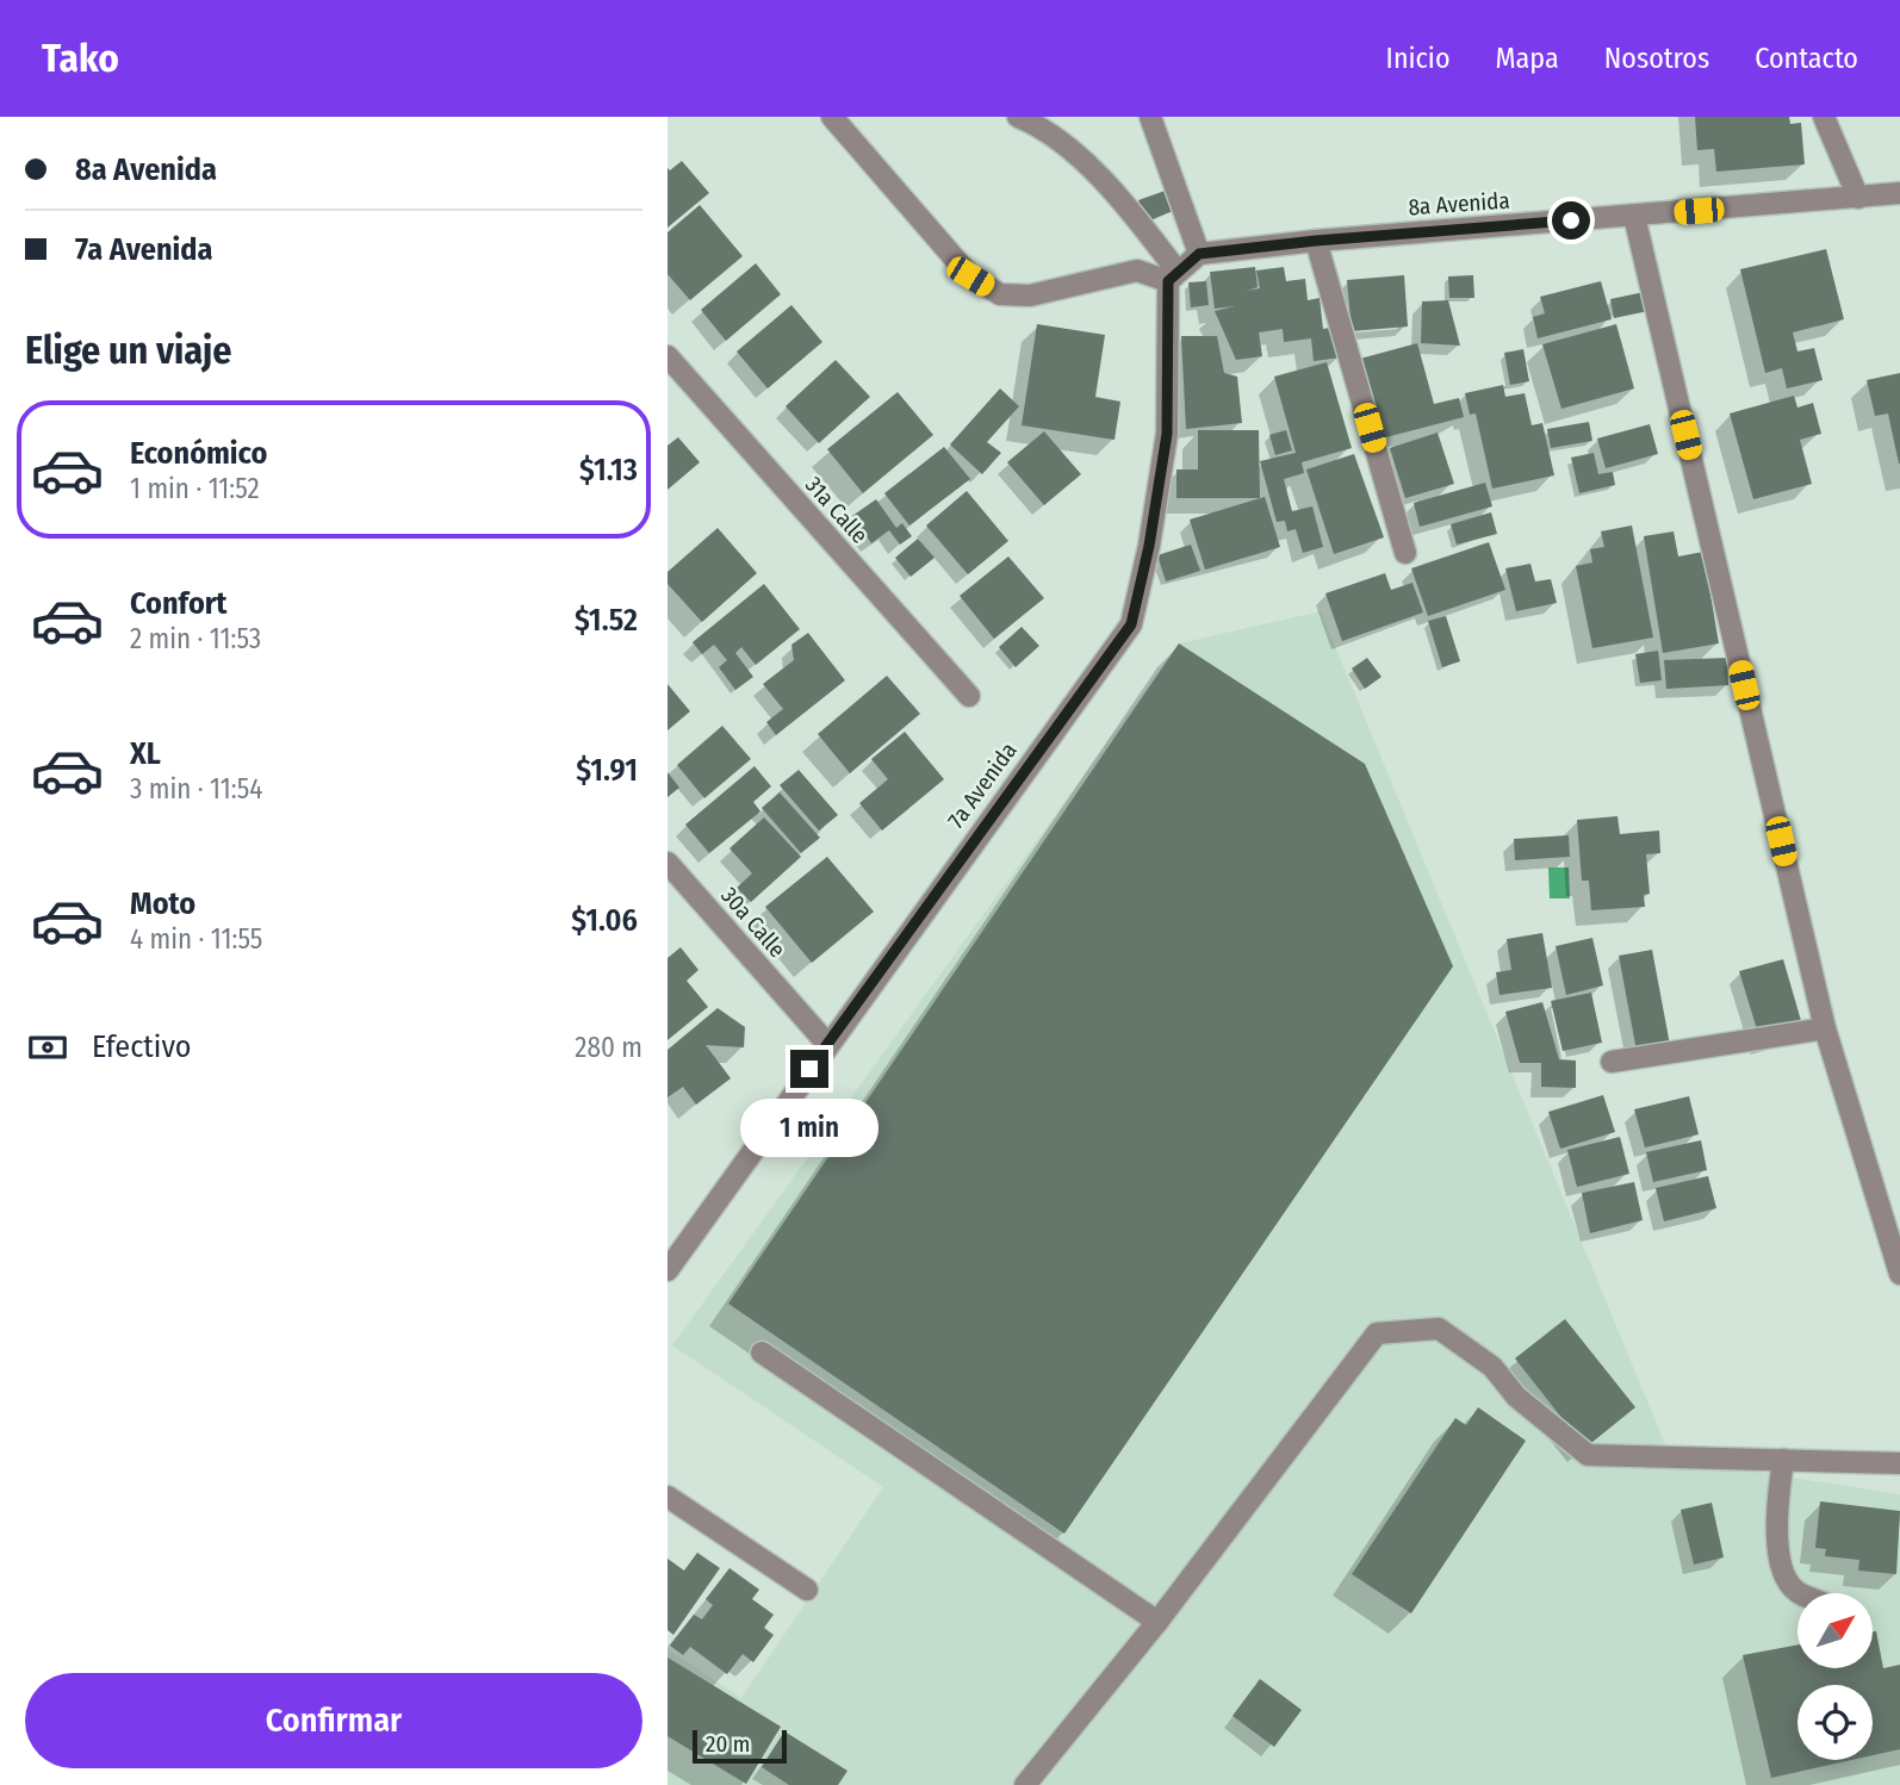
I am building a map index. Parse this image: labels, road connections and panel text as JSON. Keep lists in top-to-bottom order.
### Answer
{
  "streets": {
    "street": [
      "8a Avenida",
      "31a Calle",
      "7a Avenida",
      "30a Calle"
    ]
  },
  "crossings": [
    ["8a Avenida", "7a Avenida"],
    ["7a Avenida", "30a Calle"]
  ],
  "scale_bar": "20 m",
  "north": "top right",
  "page": {
    "header": "Tako",
    "nav": [
      "Inicio",
      "Mapa",
      "Nosotros",
      "Contacto"
    ],
    "banner": ["8a Avenida", "7a Avenida"],
    "heading": "Elige un viaje",
    "list": [
      {
        "name": "Económico",
        "note": "1 min · 11:52",
        "value": "$1.13"
      },
      {
        "name": "Confort",
        "note": "2 min · 11:53",
        "value": "$1.52"
      },
      {
        "name": "XL",
        "note": "3 min · 11:54",
        "value": "$1.91"
      },
      {
        "name": "Moto",
        "note": "4 min · 11:55",
        "value": "$1.06"
      }
    ],
    "pay": ["Efectivo", "280 m"],
    "bubble": "1 min",
    "buttons": "Confirmar",
    "scale": "20 m"
  }
}
